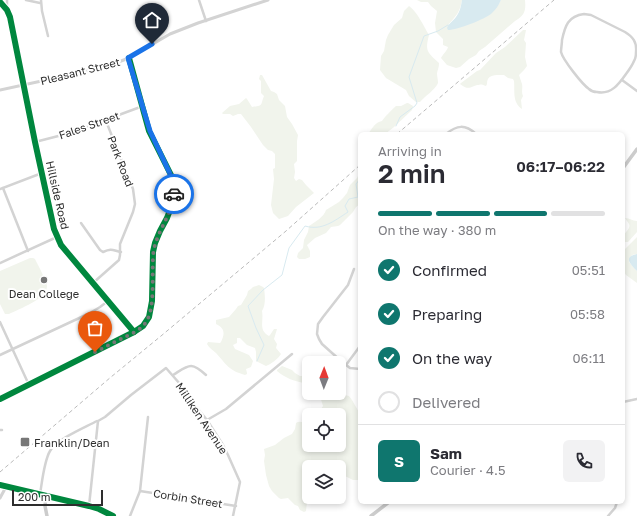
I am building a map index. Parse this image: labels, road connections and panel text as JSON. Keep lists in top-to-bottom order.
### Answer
{
  "streets": {
    "street": [
      "Pleasant Street",
      "Fales Street",
      "Park Road",
      "Hillside Road",
      "Milliken Avenue",
      "Corbin Street"
    ]
  },
  "crossings": [
    ["Pleasant Street", "Hillside Road"],
    ["Fales Street", "Park Road"],
    ["Fales Street", "Hillside Road"],
    ["Park Road", "Hillside Road"],
    ["Milliken Avenue", "Corbin Street"]
  ],
  "places": {
    "other": ["Dean College"],
    "transit": ["Franklin/Dean"]
  },
  "scale_bar": "200 m",
  "north": "top",
  "page": {
    "heading": ["2 min", "Arriving in", "06:17–06:22"],
    "panel": ["Sam", "Courier · 4.5"],
    "bar": "On the way · 380 m",
    "list": [
      ["Confirmed", "05:51"],
      ["Preparing", "05:58"],
      ["On the way", "06:11"],
      "Delivered"
    ],
    "round": "S",
    "scale": "200 m"
  }
}
